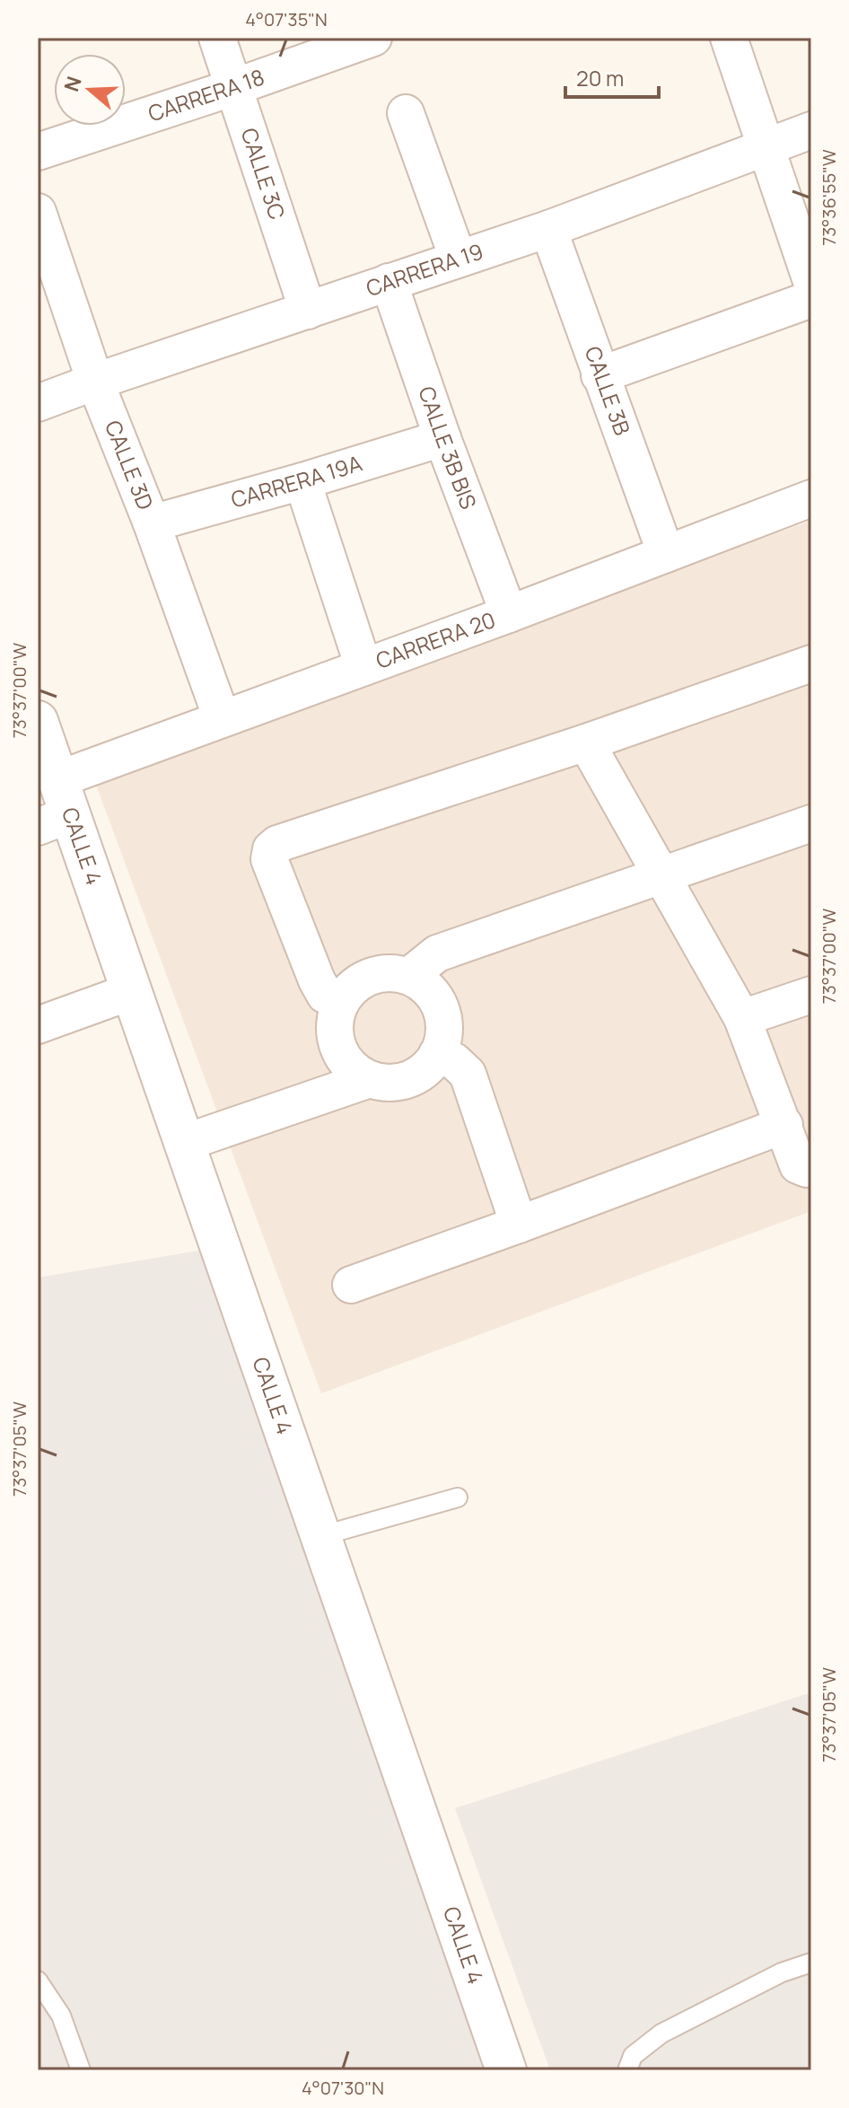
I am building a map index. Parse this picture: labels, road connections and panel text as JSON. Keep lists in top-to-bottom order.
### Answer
{
  "streets": {
    "street": [
      "CARRERA 18",
      "CALLE 3C",
      "CARRERA 19",
      "CALLE 3B",
      "CALLE 3B BIS",
      "CALLE 3D",
      "CARRERA 19A",
      "CARRERA 20",
      "CALLE 4"
    ]
  },
  "crossings": [
    ["CARRERA 18", "CALLE 3C"],
    ["CALLE 3C", "CARRERA 19"],
    ["CARRERA 19", "CALLE 3B"],
    ["CARRERA 19", "CALLE 3B BIS"],
    ["CARRERA 19", "CALLE 3D"],
    ["CALLE 3B", "CARRERA 20"],
    ["CALLE 3B BIS", "CARRERA 19A"],
    ["CALLE 3B BIS", "CARRERA 20"],
    ["CALLE 3D", "CARRERA 19A"],
    ["CALLE 3D", "CARRERA 20"],
    ["CARRERA 20", "CALLE 4"]
  ],
  "scale_bar": "20 m",
  "north": "left",
  "coordinates": [
    "4°07'35\"N",
    "73°36'55\"W",
    "73°37'00\"W",
    "73°37'05\"W",
    "4°07'30\"N"
  ]
}
